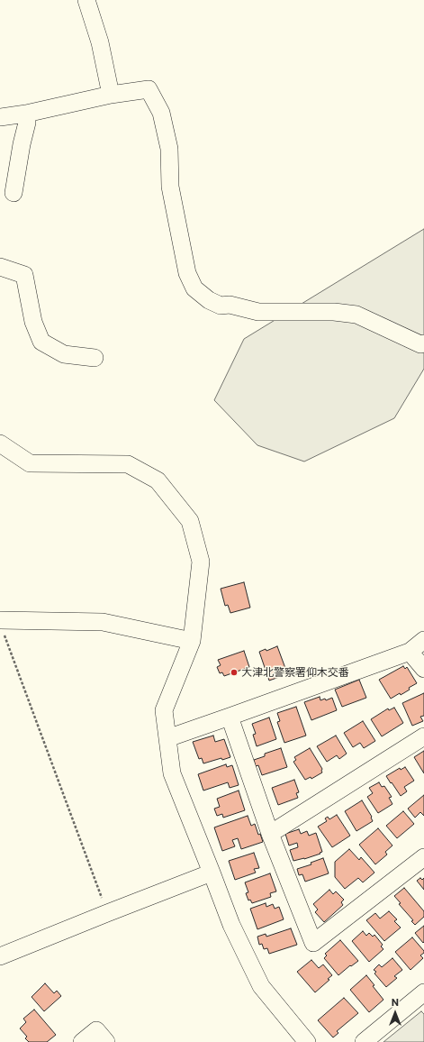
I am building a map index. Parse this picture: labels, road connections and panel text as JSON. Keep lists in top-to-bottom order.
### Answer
{
  "places": ["大津北警察署仰木交番"],
  "north": "top"
}
